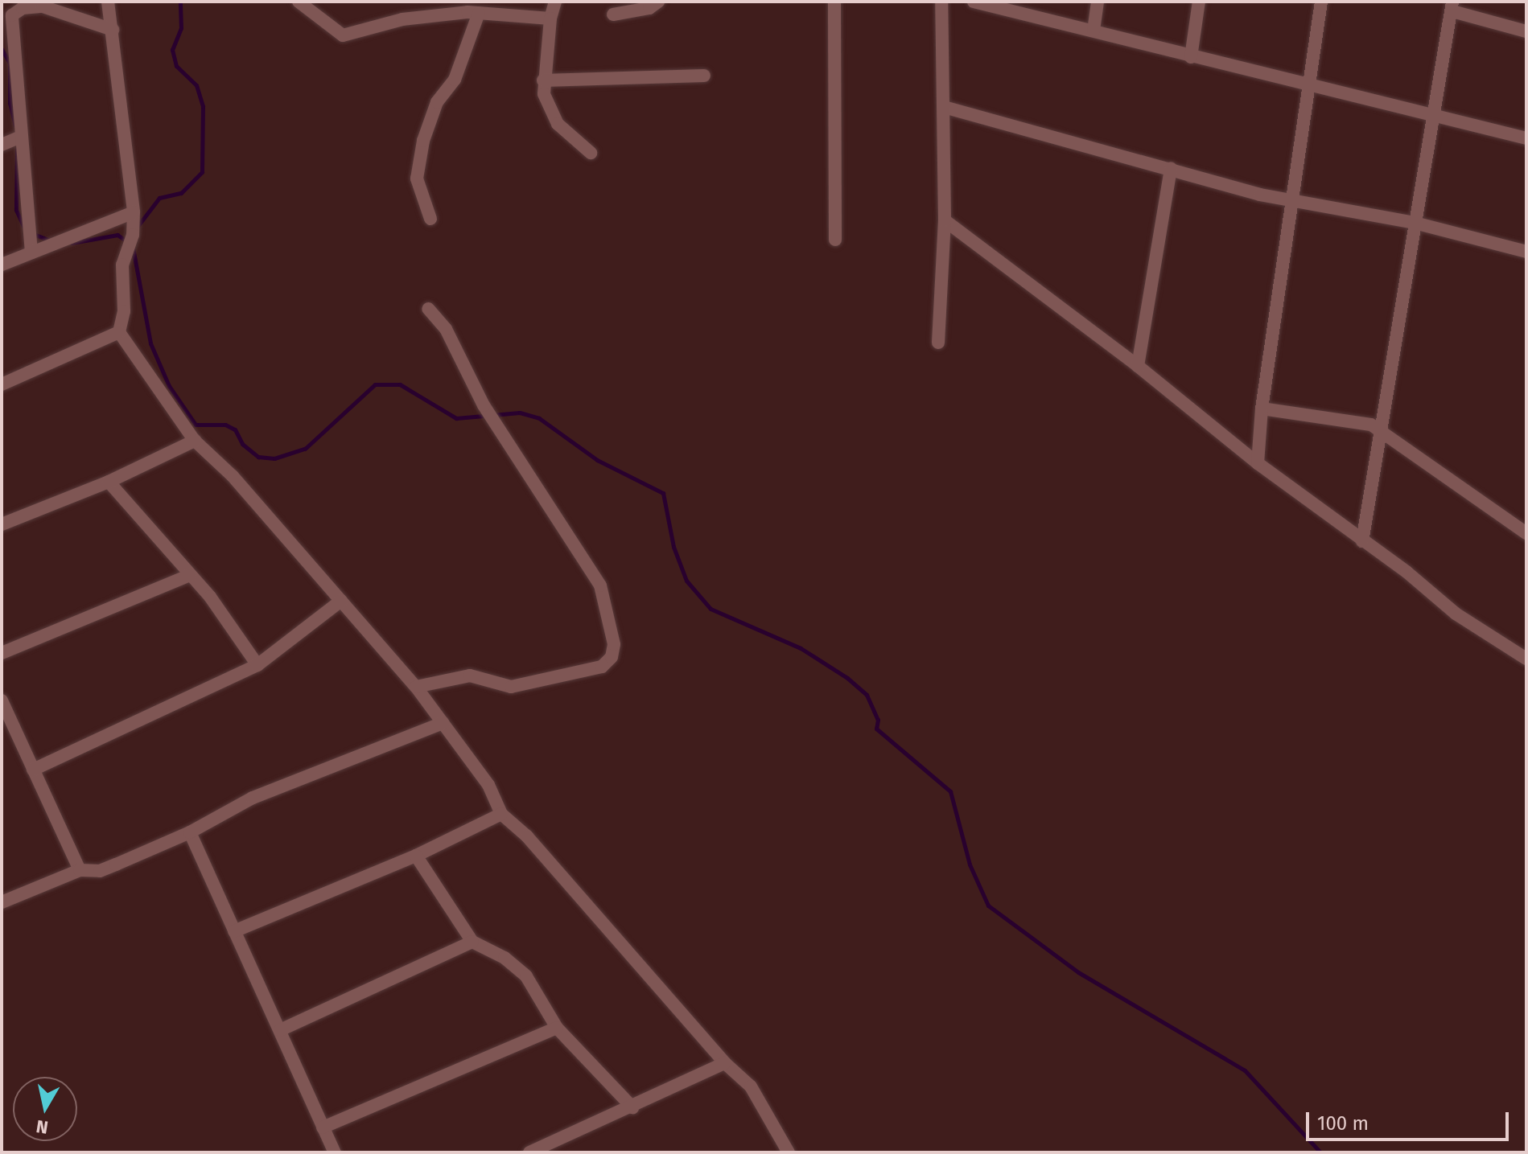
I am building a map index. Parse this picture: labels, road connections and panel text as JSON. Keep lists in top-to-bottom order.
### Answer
{
  "scale_bar": "100 m",
  "north": "bottom"
}
